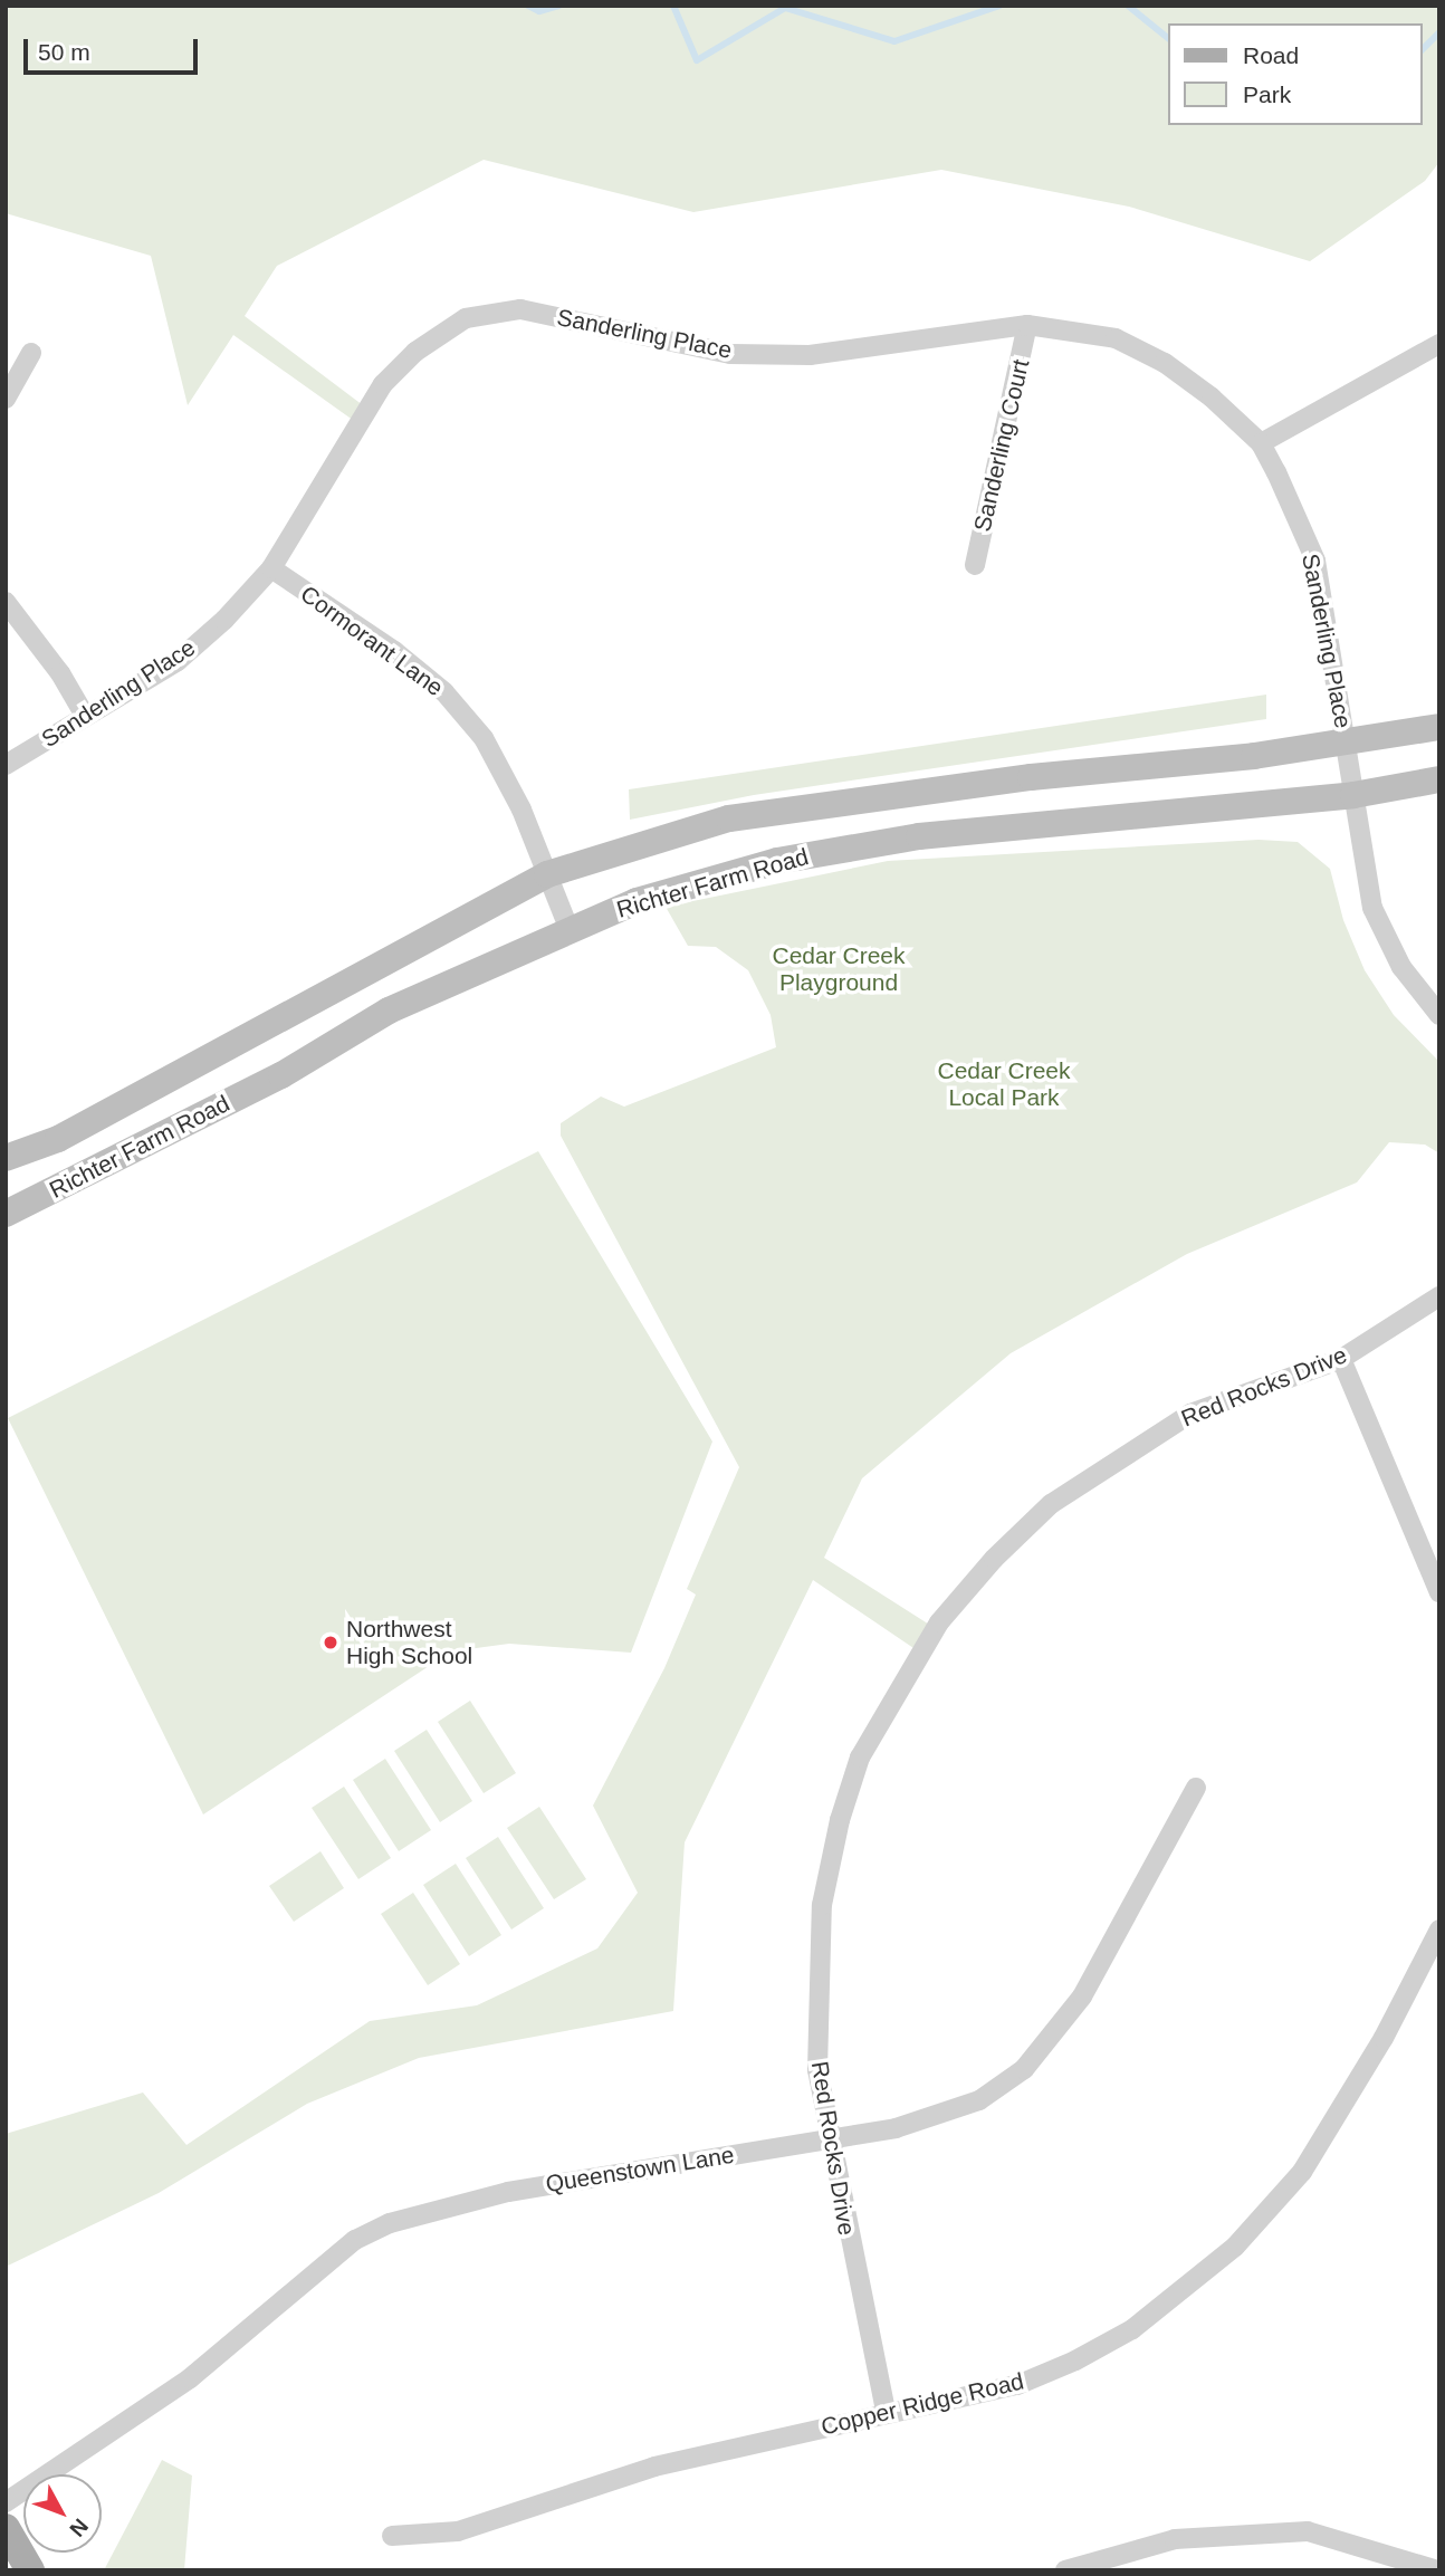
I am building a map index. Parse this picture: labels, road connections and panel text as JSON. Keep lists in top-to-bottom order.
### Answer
{
  "streets": {
    "main road": ["Richter Farm Road"],
    "street": [
      "Sanderling Place",
      "Sanderling Court",
      "Cormorant Lane",
      "Red Rocks Drive",
      "Queenstown Lane",
      "Copper Ridge Road"
    ]
  },
  "crossings": [
    ["Sanderling Place", "Sanderling Court"],
    ["Sanderling Place", "Cormorant Lane"],
    ["Sanderling Place", "Richter Farm Road"],
    ["Cormorant Lane", "Richter Farm Road"],
    ["Red Rocks Drive", "Queenstown Lane"],
    ["Red Rocks Drive", "Copper Ridge Road"]
  ],
  "parks": ["Cedar Creek Playground", "Cedar Creek Local Park"],
  "places": ["Northwest High School"],
  "legend": ["Road", "Park"],
  "scale_bar": "50 m",
  "north": "bottom right"
}
